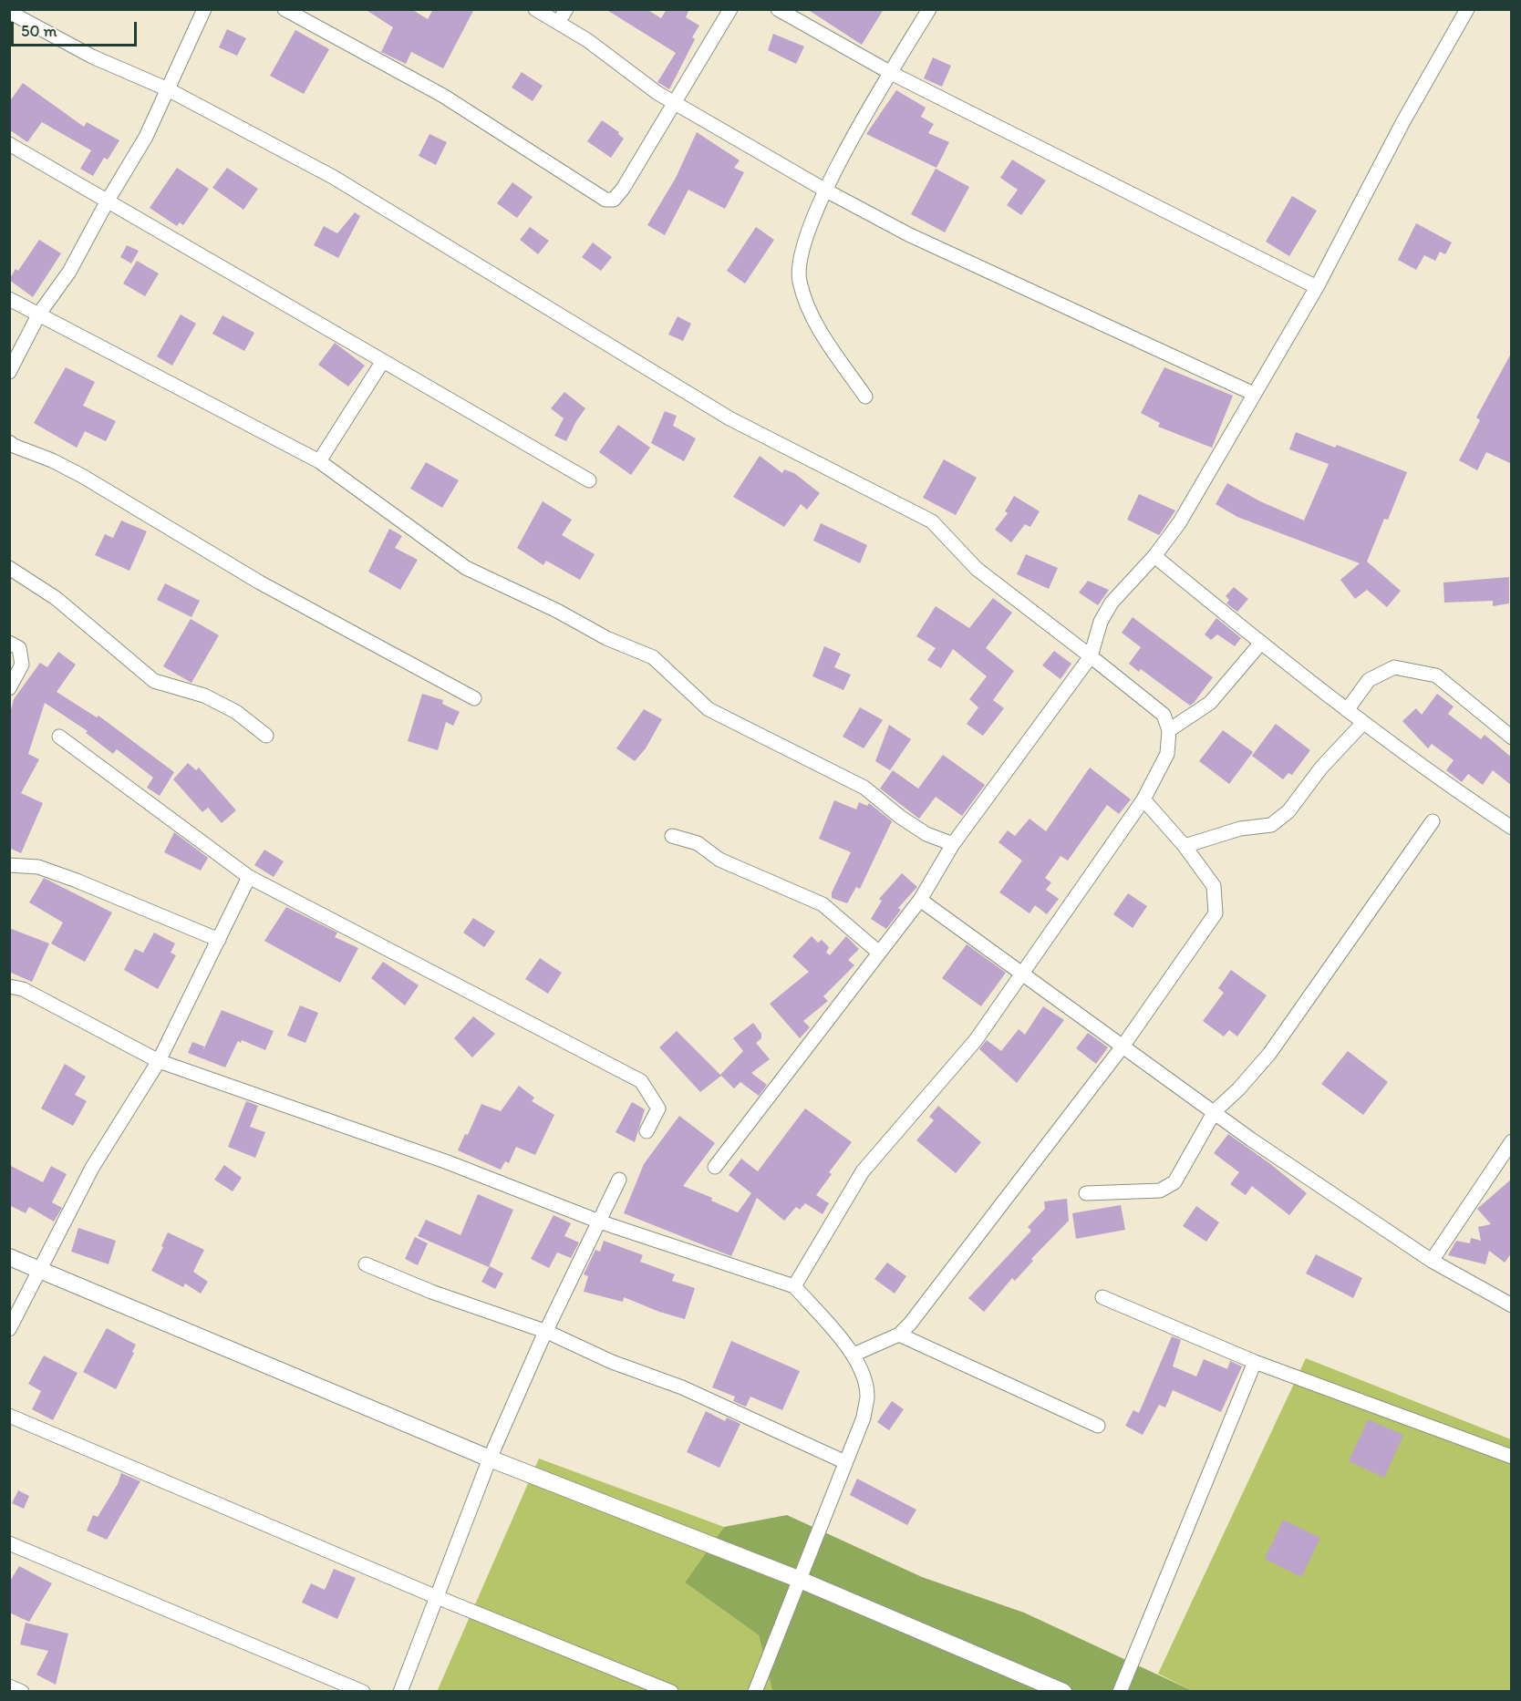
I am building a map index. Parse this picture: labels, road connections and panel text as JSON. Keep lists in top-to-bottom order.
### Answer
{
  "scale_bar": "50 m"
}
